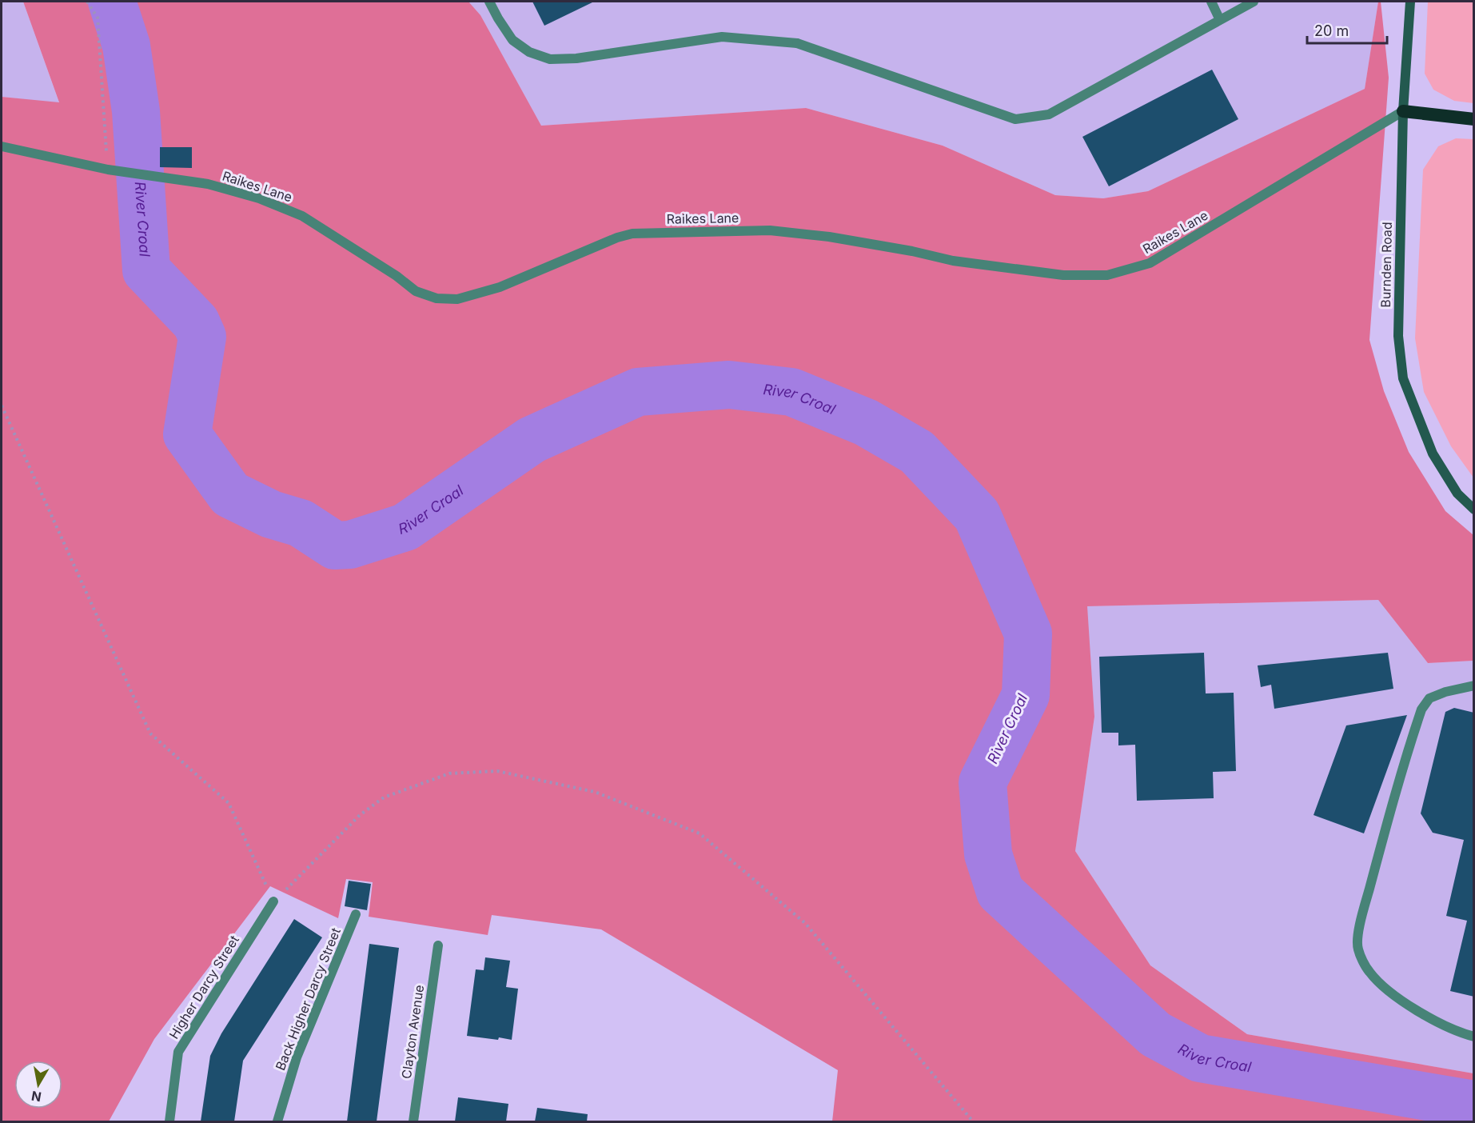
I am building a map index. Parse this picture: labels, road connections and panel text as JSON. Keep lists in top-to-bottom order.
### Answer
{
  "streets": {
    "main road": ["Burnden Road"],
    "street": [
      "Raikes Lane",
      "Higher Darcy Street",
      "Back Higher Darcy Street",
      "Clayton Avenue"
    ]
  },
  "crossings": [
    ["Raikes Lane", "Burnden Road"]
  ],
  "water": ["River Croal"],
  "scale_bar": "20 m",
  "north": "bottom"
}
